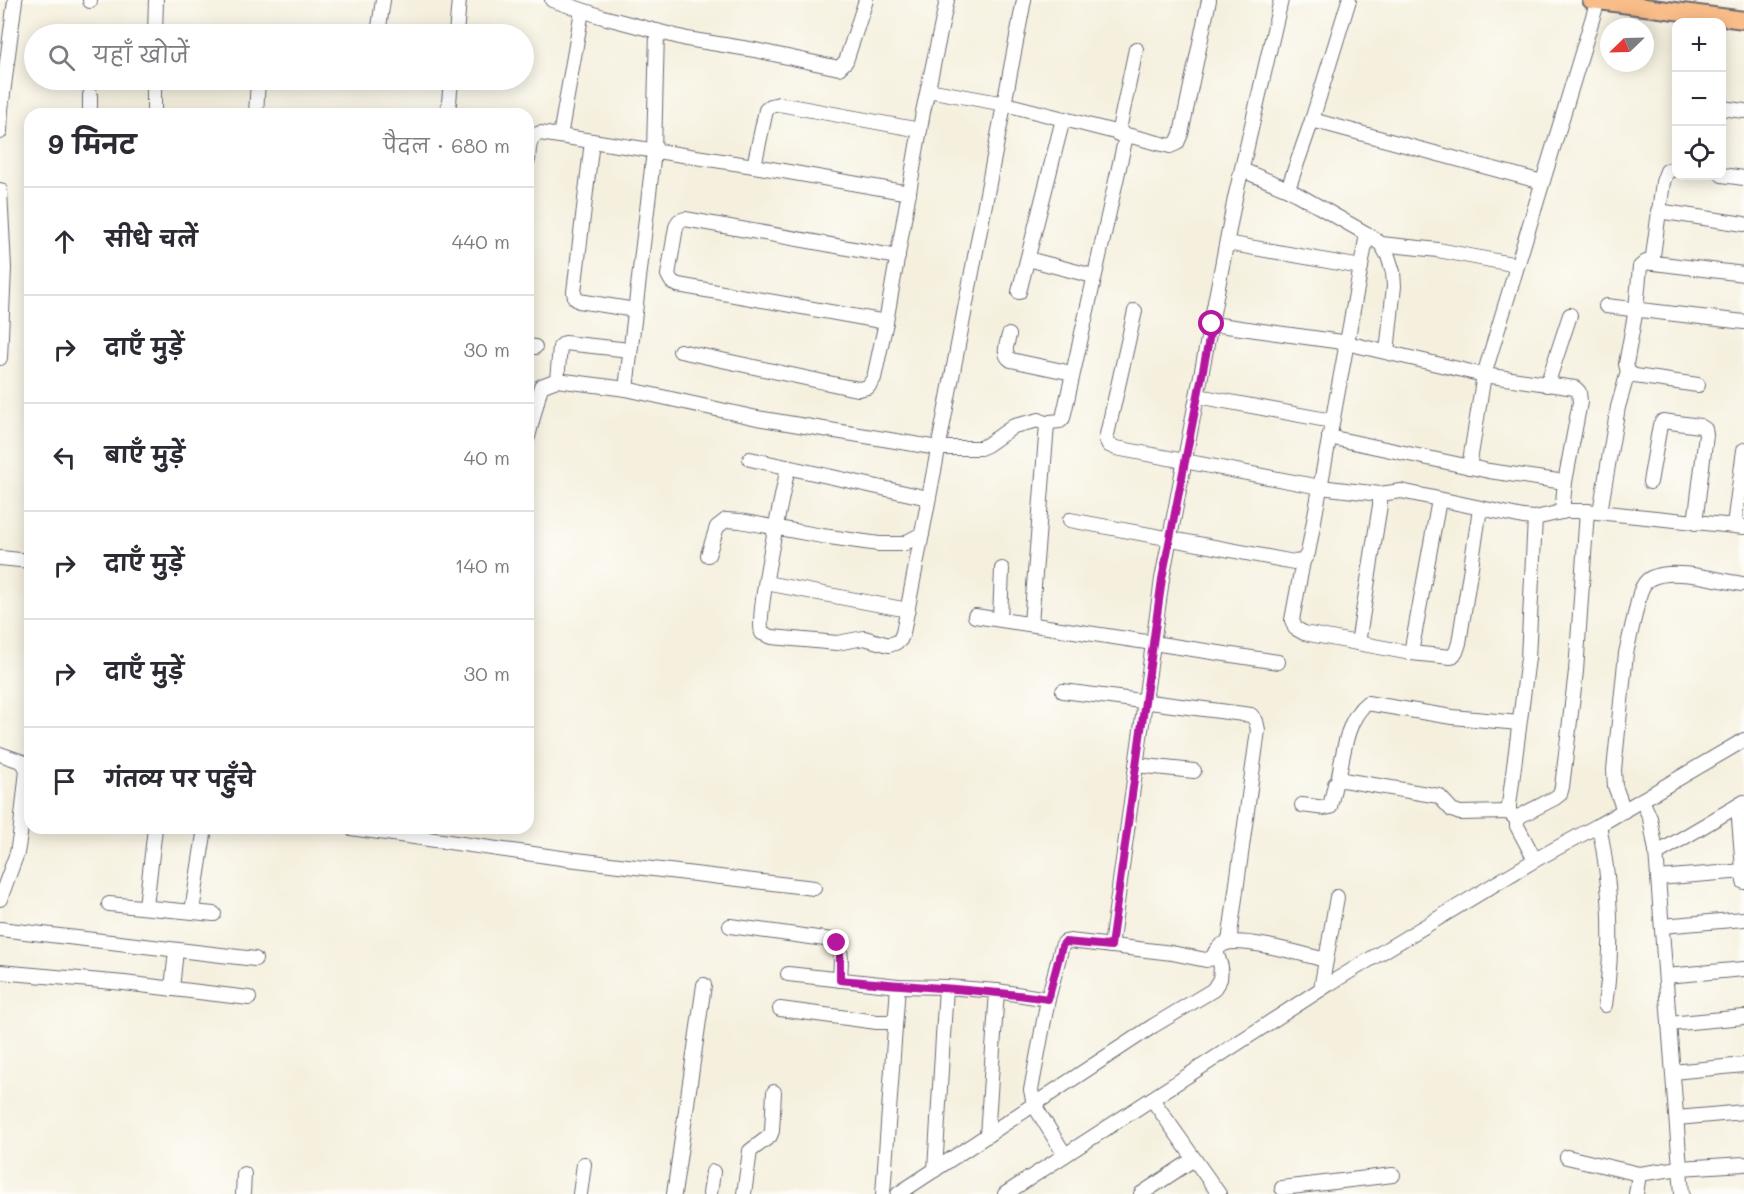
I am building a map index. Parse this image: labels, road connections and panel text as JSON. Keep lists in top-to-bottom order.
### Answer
{
  "north": "bottom left",
  "page": {
    "map_buttons": ["+", "−"],
    "search": "यहाँ खोजें",
    "heading": ["9 मिनट", "पैदल · 680 m"],
    "list": [
      ["सीधे चलें", "440 m"],
      ["दाएँ मुड़ें", "30 m"],
      ["बाएँ मुड़ें", "40 m"],
      ["दाएँ मुड़ें", "140 m"],
      ["दाएँ मुड़ें", "30 m"],
      "गंतव्य पर पहुँचे"
    ]
  }
}
